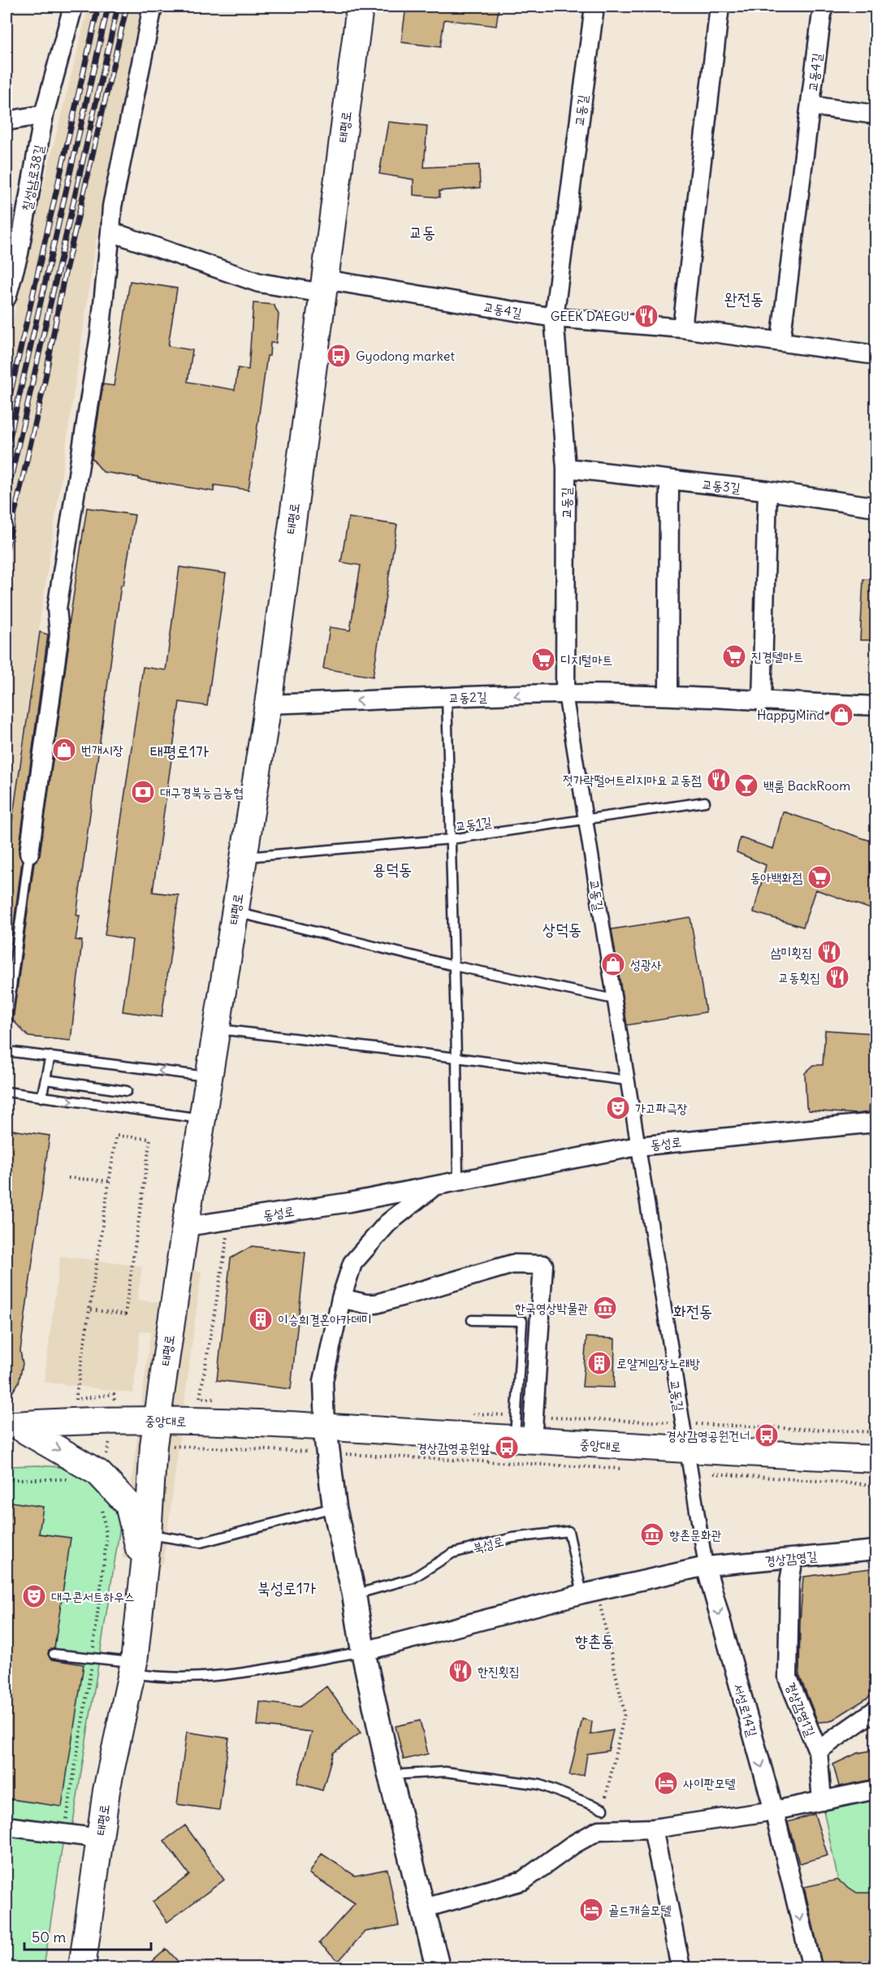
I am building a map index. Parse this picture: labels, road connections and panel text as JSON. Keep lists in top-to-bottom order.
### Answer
{
  "streets": {
    "main road": ["태평로", "중앙대로"],
    "street": [
      "교동4길",
      "교동길",
      "칠성남로38길",
      "교동3길",
      "교동2길",
      "동성로",
      "경상감영길",
      "경상감영1길",
      "서성로14길"
    ],
    "lane": ["교동1길", "북성로"]
  },
  "crossings": [
    ["교동4길", "교동길"],
    ["교동4길", "태평로"],
    ["교동길", "교동3길"],
    ["교동길", "교동2길"],
    ["교동길", "교동1길"],
    ["교동길", "동성로"],
    ["교동길", "중앙대로"],
    ["교동길", "서성로14길"],
    ["태평로", "교동2길"],
    ["태평로", "교동1길"],
    ["태평로", "동성로"],
    ["태평로", "중앙대로"],
    ["중앙대로", "서성로14길"],
    ["경상감영길", "경상감영1길"],
    ["경상감영길", "서성로14길"]
  ],
  "one_way": ["교동2길"],
  "districts": [
    "교동",
    "완전동",
    "태평로1가",
    "용덕동",
    "상덕동",
    "화전동",
    "북성로1가",
    "향촌동"
  ],
  "places": {
    "restaurant": [
      "GEEK DAEGU",
      "젓가락떨어트리지마요 교동점",
      "삼미횟집",
      "교동횟집",
      "한진횟집"
    ],
    "bus stop": ["Gyodong market", "경상감영공원건너", "경상감영공원앞"],
    "supermarket": ["진경텔마트", "디지털마트", "동아백화점"],
    "shop": ["HappyMind", "번개시장", "성광사"],
    "bar": ["백룸 BackRoom"],
    "bank": ["대구경북능금농협"],
    "theatre": ["가고파극장", "대구콘서트하우스"],
    "museum": ["한국영상박물관", "향촌문화관"],
    "building": ["이승희결혼아카데미", "로얄게임장노래방"],
    "hotel": ["사이판모텔", "골드캐슬모텔"]
  },
  "scale_bar": "50 m"
}
